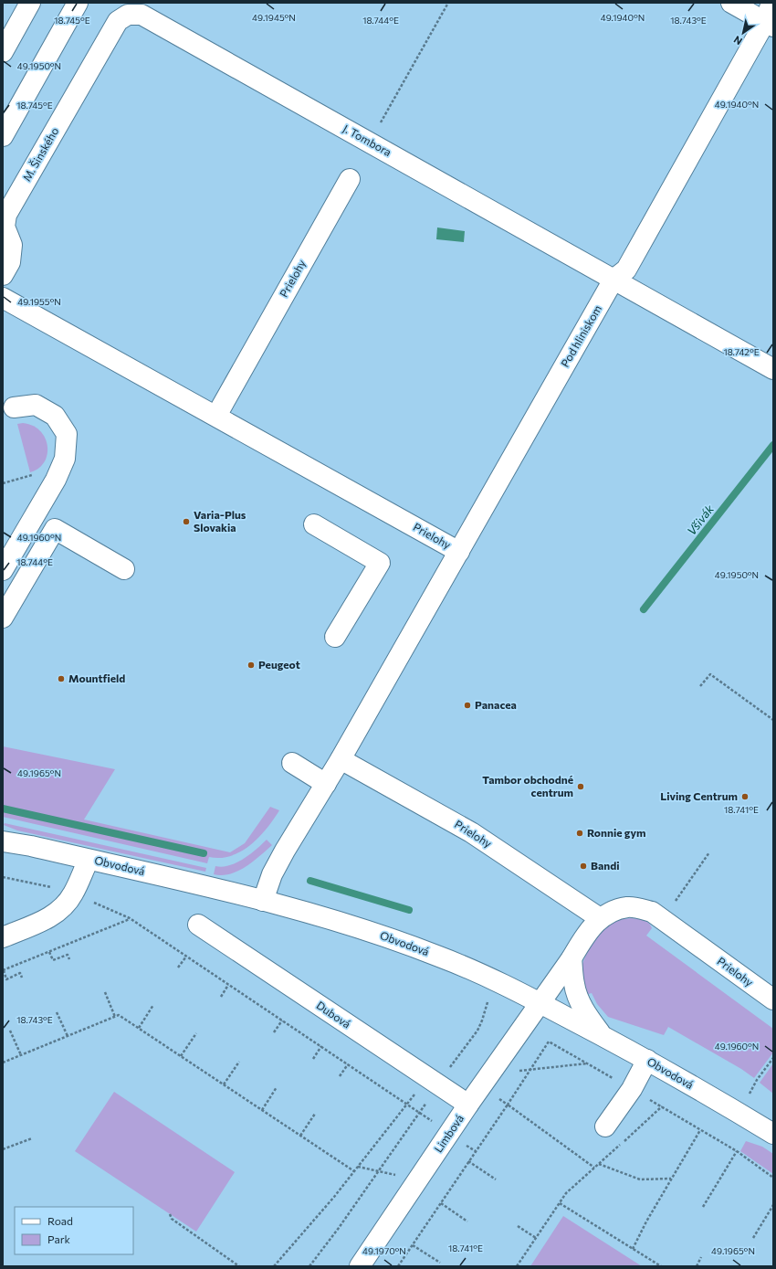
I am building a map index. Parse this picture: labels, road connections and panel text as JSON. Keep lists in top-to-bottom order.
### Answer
{
  "streets": {
    "street": [
      "J. Tombora",
      "M. Šinského",
      "Prielohy",
      "Pod hliniskom",
      "Obvodová",
      "Dubová",
      "Limbová"
    ]
  },
  "crossings": [
    ["J. Tombora", "M. Šinského"],
    ["J. Tombora", "Pod hliniskom"],
    ["Prielohy", "Pod hliniskom"],
    ["Prielohy", "Obvodová"],
    ["Prielohy", "Limbová"],
    ["Obvodová", "Limbová"],
    ["Dubová", "Limbová"]
  ],
  "water": ["Všivák"],
  "places": [
    "Varia-Plus Slovakia",
    "Peugeot",
    "Mountfield",
    "Panacea",
    "Tambor obchodné centrum",
    "Living Centrum",
    "Ronnie gym",
    "Bandi"
  ],
  "legend": ["Road", "Park"],
  "north": "bottom left",
  "coordinates": [
    "49.1945°N",
    "49.1940°N",
    "18.745°E",
    "18.744°E",
    "18.743°E",
    "49.1950°N",
    "49.1955°N",
    "18.742°E",
    "49.1960°N",
    "49.1965°N",
    "18.741°E",
    "49.1970°N"
  ]
}
